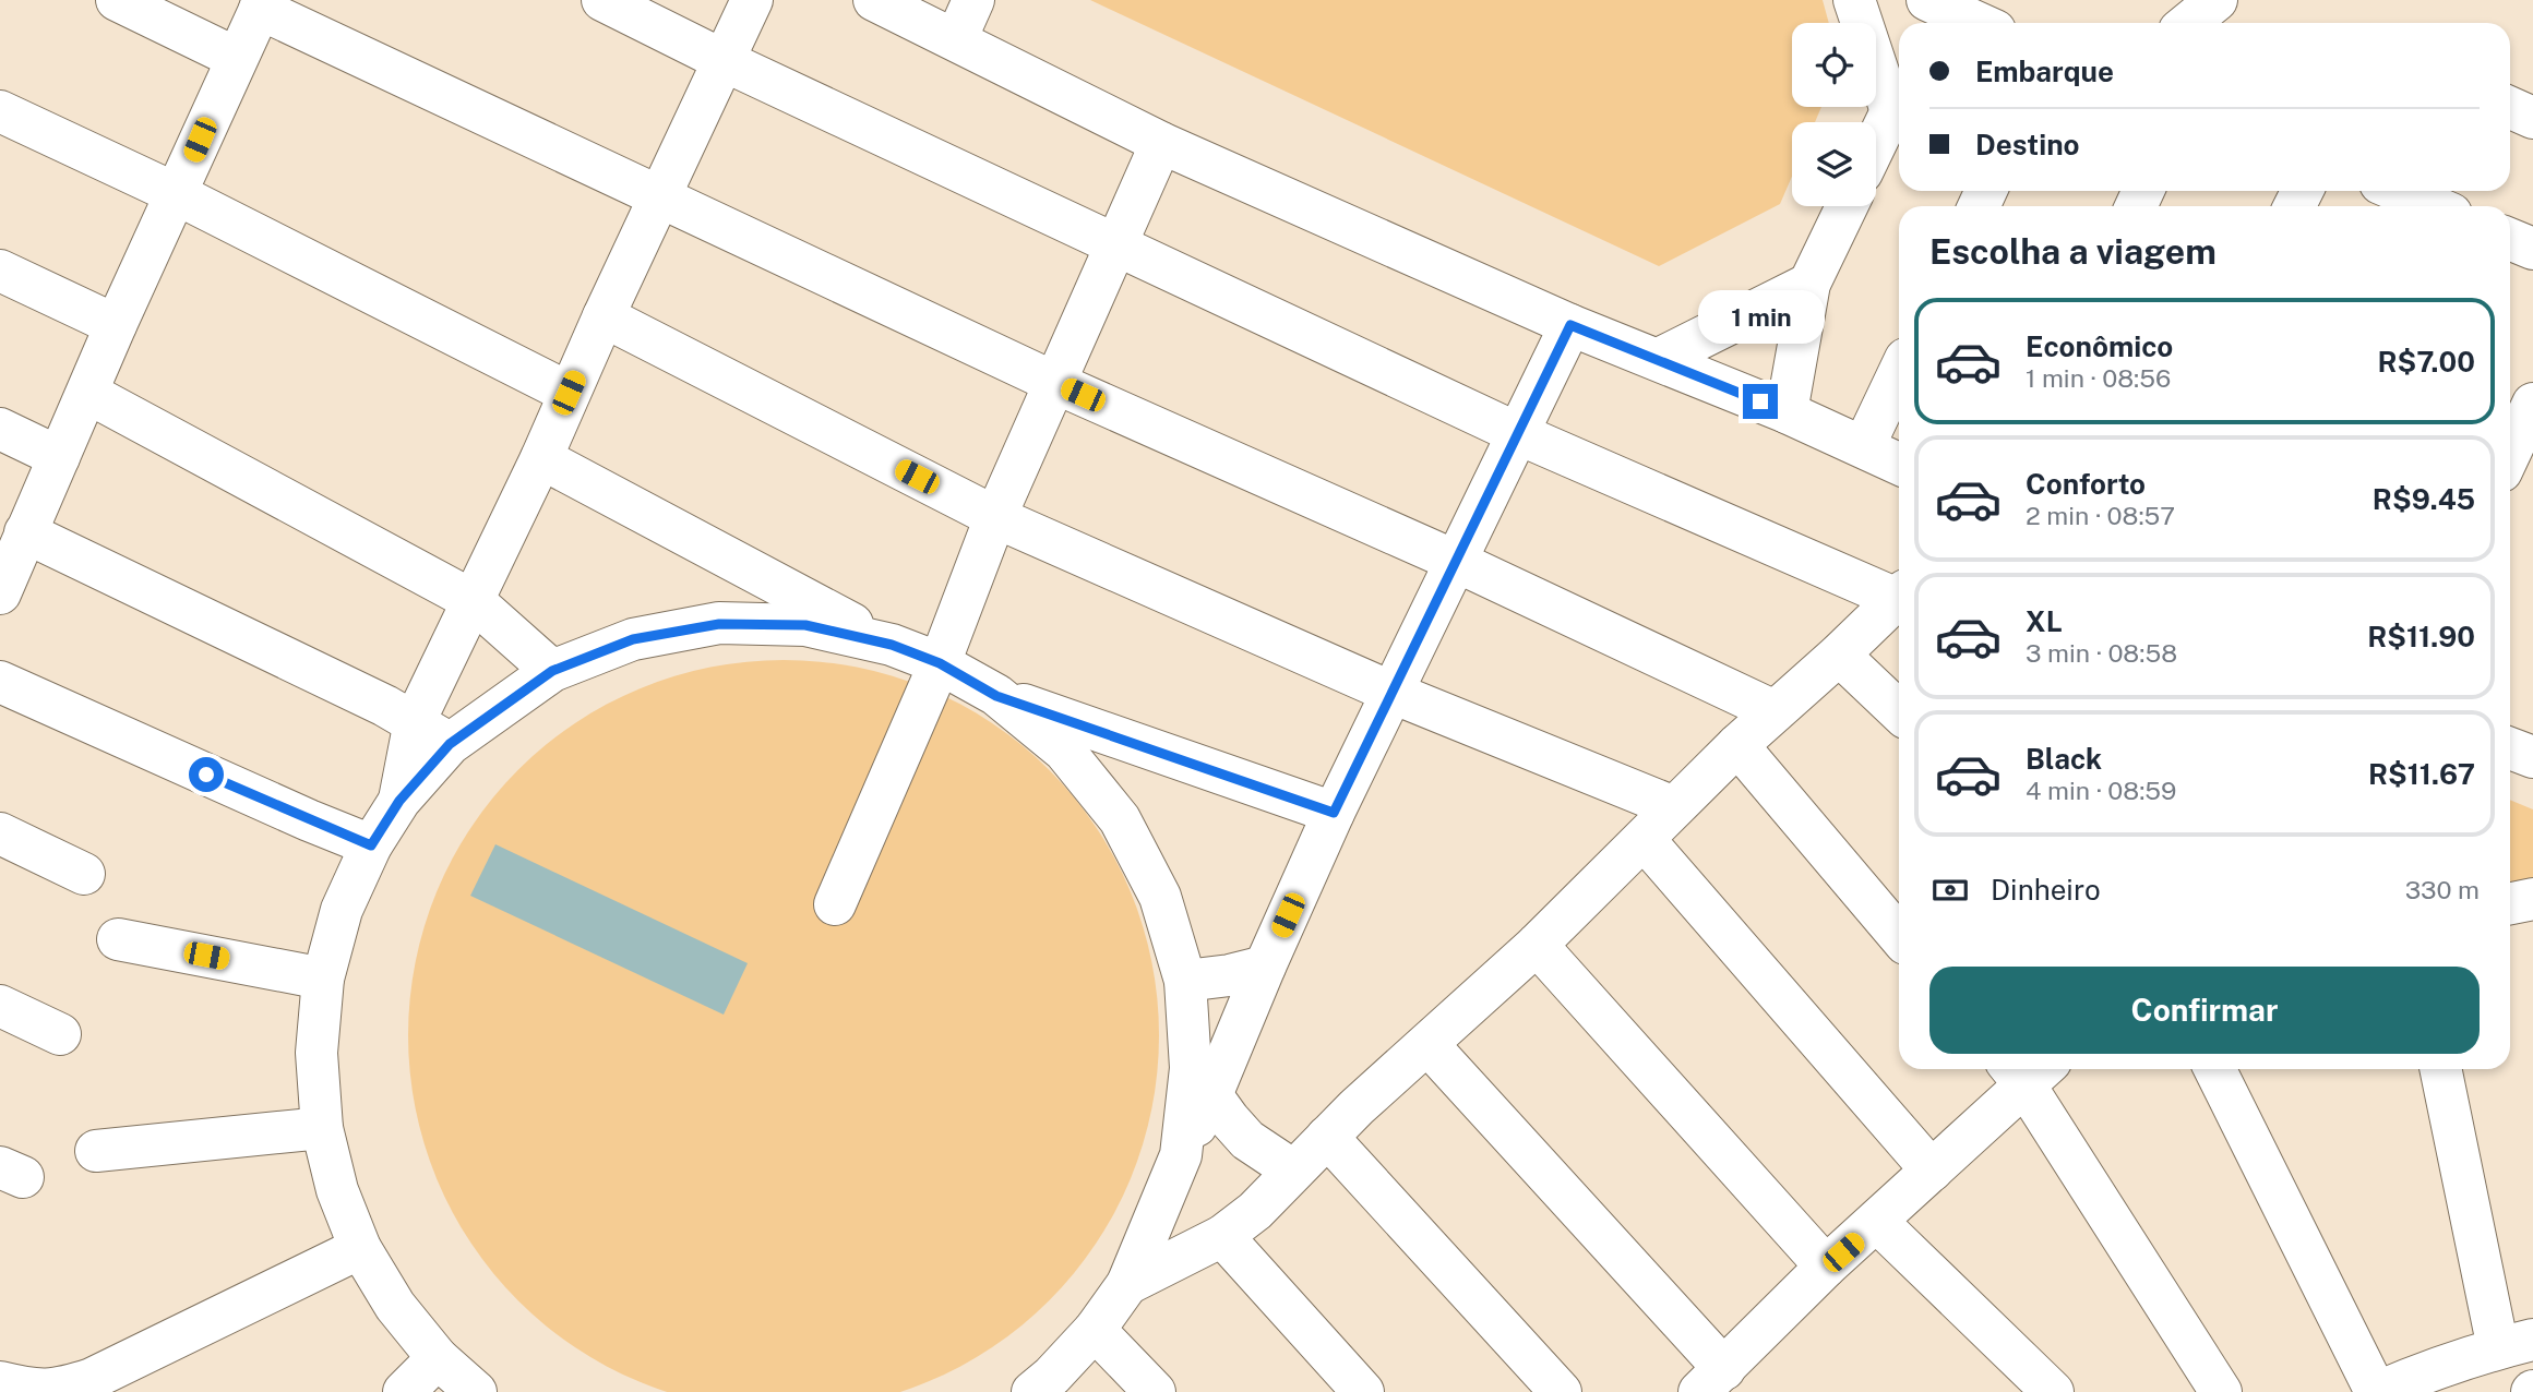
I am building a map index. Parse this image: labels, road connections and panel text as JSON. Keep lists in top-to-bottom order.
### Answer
{
  "page": {
    "banner": ["Embarque", "Destino"],
    "heading": "Escolha a viagem",
    "bubble": "1 min",
    "list": [
      {
        "name": "Econômico",
        "note": "1 min · 08:56",
        "value": "R$7.00"
      },
      {
        "name": "Conforto",
        "note": "2 min · 08:57",
        "value": "R$9.45"
      },
      {
        "name": "XL",
        "note": "3 min · 08:58",
        "value": "R$11.90"
      },
      {
        "name": "Black",
        "note": "4 min · 08:59",
        "value": "R$11.67"
      }
    ],
    "pay": ["Dinheiro", "330 m"],
    "buttons": "Confirmar"
  }
}
